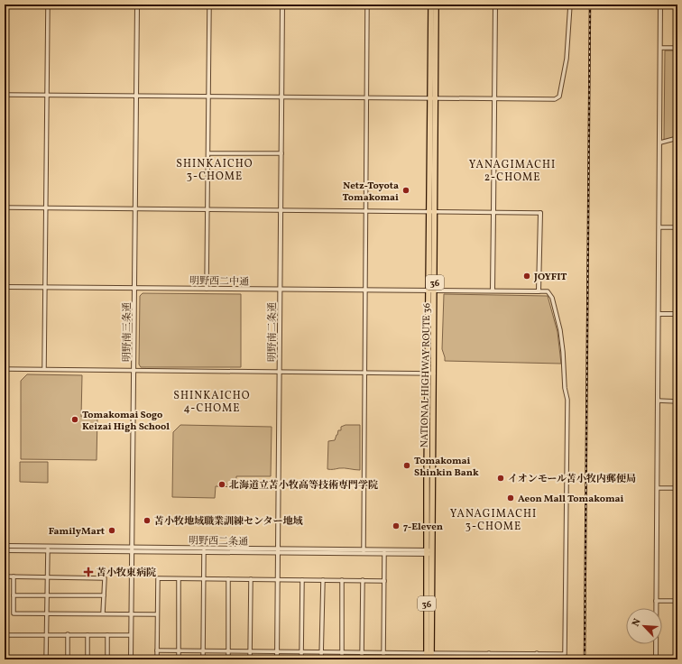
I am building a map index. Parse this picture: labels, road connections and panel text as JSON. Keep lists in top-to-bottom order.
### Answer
{
  "streets": {
    "highway": ["36", "NATIONAL HIGHWAY ROUTE 36"],
    "street": [
      "明野西二中通",
      "明野南三条通",
      "明野南二条通",
      "明野西二条通"
    ]
  },
  "crossings": [
    ["明野西二中通", "明野南三条通"],
    ["明野西二中通", "明野南二条通"],
    ["明野西二中通", "NATIONAL HIGHWAY ROUTE 36"],
    ["明野南三条通", "明野西二条通"],
    ["明野南二条通", "明野西二条通"],
    ["NATIONAL HIGHWAY ROUTE 36", "明野西二条通"]
  ],
  "districts": [
    "SHINKAICHO 3-CHOME",
    "YANAGIMACHI 2-CHOME",
    "SHINKAICHO 4-CHOME",
    "YANAGIMACHI 3-CHOME"
  ],
  "places": {
    "other": [
      "Netz-Toyota Tomakomai",
      "JOYFIT",
      "Tomakomai Sogo Keizai High School",
      "Tomakomai Shinkin Bank",
      "イオンモール苫小牧内郵便局",
      "北海道立苫小牧高等技術専門学院",
      "Aeon Mall Tomakomai",
      "苫小牧地域職業訓練センター地域",
      "7-Eleven",
      "FamilyMart"
    ],
    "health": ["苫小牧東病院"]
  },
  "north": "top left"
}
